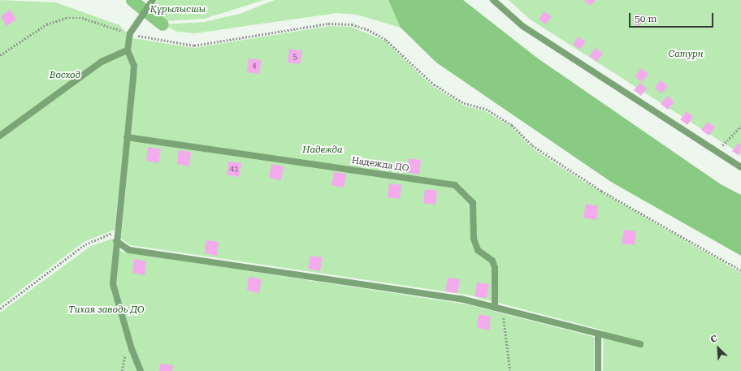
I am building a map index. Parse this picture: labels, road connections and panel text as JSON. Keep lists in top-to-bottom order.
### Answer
{
  "streets": {
    "street": ["Надежда ДО"]
  },
  "parks": [
    "Құрылысшы",
    "Сатурн",
    "Восход",
    "Надежда",
    "Тихая заводь ДО"
  ],
  "house_numbers": ["5", "4", "43"],
  "scale_bar": "50 m",
  "north": "top left"
}
